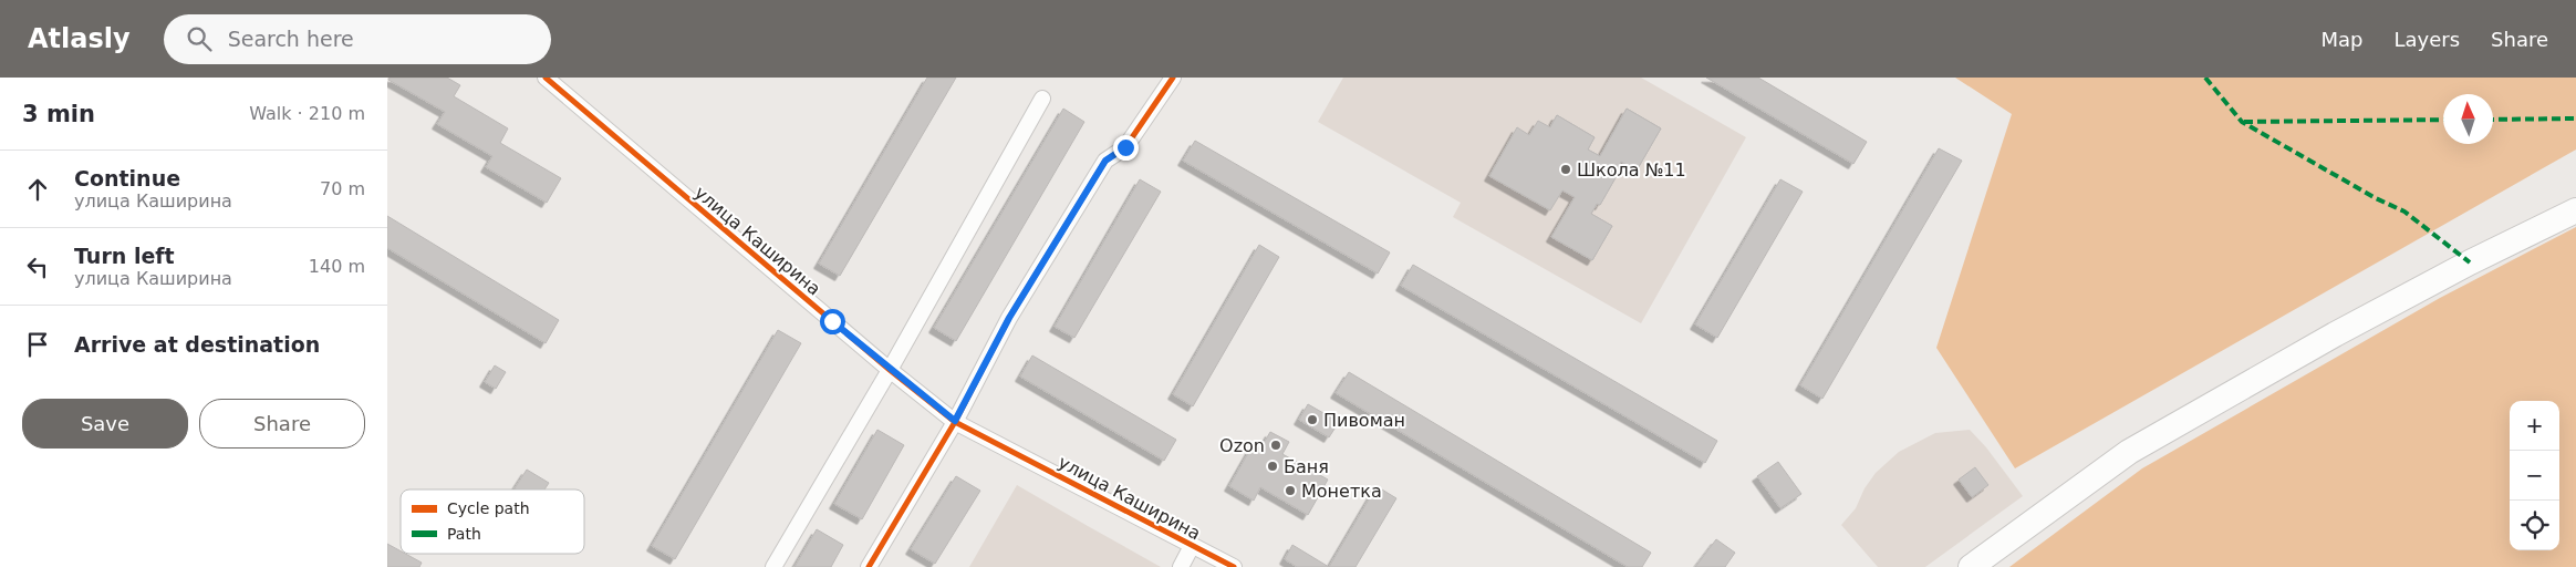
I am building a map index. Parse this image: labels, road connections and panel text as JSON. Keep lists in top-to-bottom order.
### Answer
{
  "streets": {
    "street": ["улица Каширина"]
  },
  "places": [
    "Школа №11",
    "Пивоман",
    "Ozon",
    "Баня",
    "Монетка"
  ],
  "legend": ["Cycle path", "Path"],
  "north": "top",
  "page": {
    "header": "Atlasly",
    "search": "Search here",
    "nav": ["Map", "Layers", "Share"],
    "heading": ["3 min", "Walk · 210 m"],
    "list": [
      ["Continue", "улица Каширина", "70 m"],
      ["Turn left", "улица Каширина", "140 m"],
      "Arrive at destination"
    ],
    "buttons": ["Save", "Share"],
    "map_buttons": ["+", "−"]
  }
}
